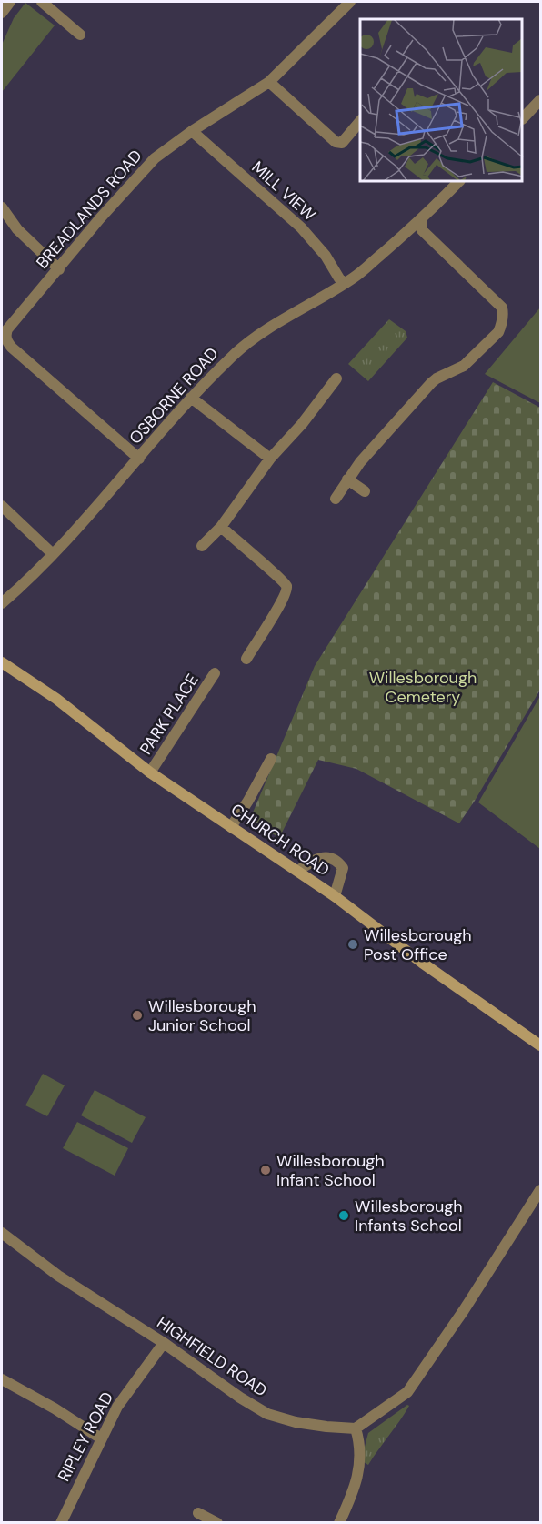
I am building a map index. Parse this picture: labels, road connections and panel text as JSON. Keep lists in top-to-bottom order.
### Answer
{
  "streets": {
    "street": [
      "MILL VIEW",
      "BREADLANDS ROAD",
      "OSBORNE ROAD",
      "PARK PLACE",
      "CHURCH ROAD",
      "HIGHFIELD ROAD",
      "RIPLEY ROAD"
    ]
  },
  "crossings": [
    ["MILL VIEW", "BREADLANDS ROAD"],
    ["MILL VIEW", "OSBORNE ROAD"],
    ["BREADLANDS ROAD", "OSBORNE ROAD"],
    ["PARK PLACE", "CHURCH ROAD"],
    ["HIGHFIELD ROAD", "RIPLEY ROAD"]
  ],
  "parks": ["Willesborough Cemetery"],
  "places": [
    "Willesborough Post Office",
    "Willesborough Junior School",
    "Willesborough Infant School",
    "Willesborough Infants School"
  ]
}
